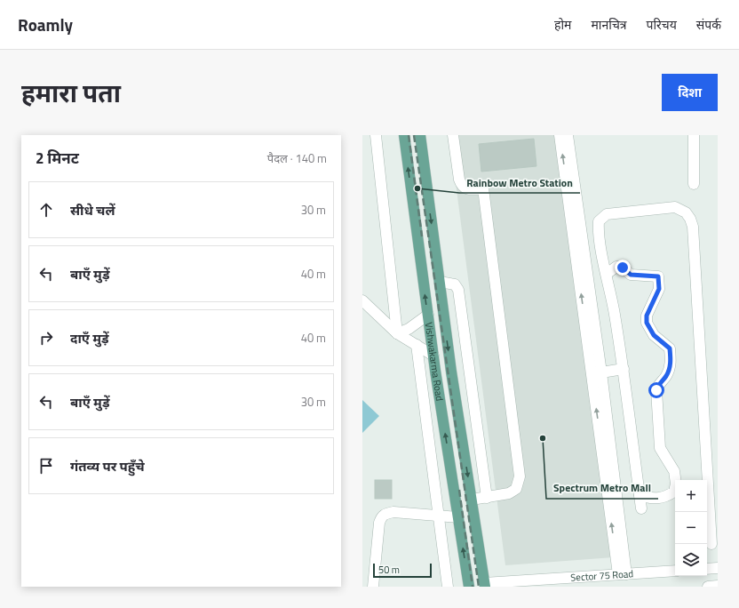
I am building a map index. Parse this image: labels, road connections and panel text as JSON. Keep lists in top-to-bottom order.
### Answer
{
  "streets": {
    "main road": ["Vishwakarma Road"],
    "street": ["Sector 75 Road"]
  },
  "crossings": [
    ["Vishwakarma Road", "Sector 75 Road"]
  ],
  "places": ["Rainbow Metro Station", "Spectrum Metro Mall"],
  "scale_bar": "50 m",
  "page": {
    "header": "Roamly",
    "nav": [
      "होम",
      "मानचित्र",
      "परिचय",
      "संपर्क"
    ],
    "title": "हमारा पता",
    "buttons": "दिशा",
    "heading": ["2 मिनट", "पैदल · 140 m"],
    "list": [
      ["सीधे चलें", "30 m"],
      ["बाएँ मुड़ें", "40 m"],
      ["दाएँ मुड़ें", "40 m"],
      ["बाएँ मुड़ें", "30 m"],
      "गंतव्य पर पहुँचे"
    ],
    "map_buttons": ["+", "−"],
    "scale": "50 m"
  }
}
